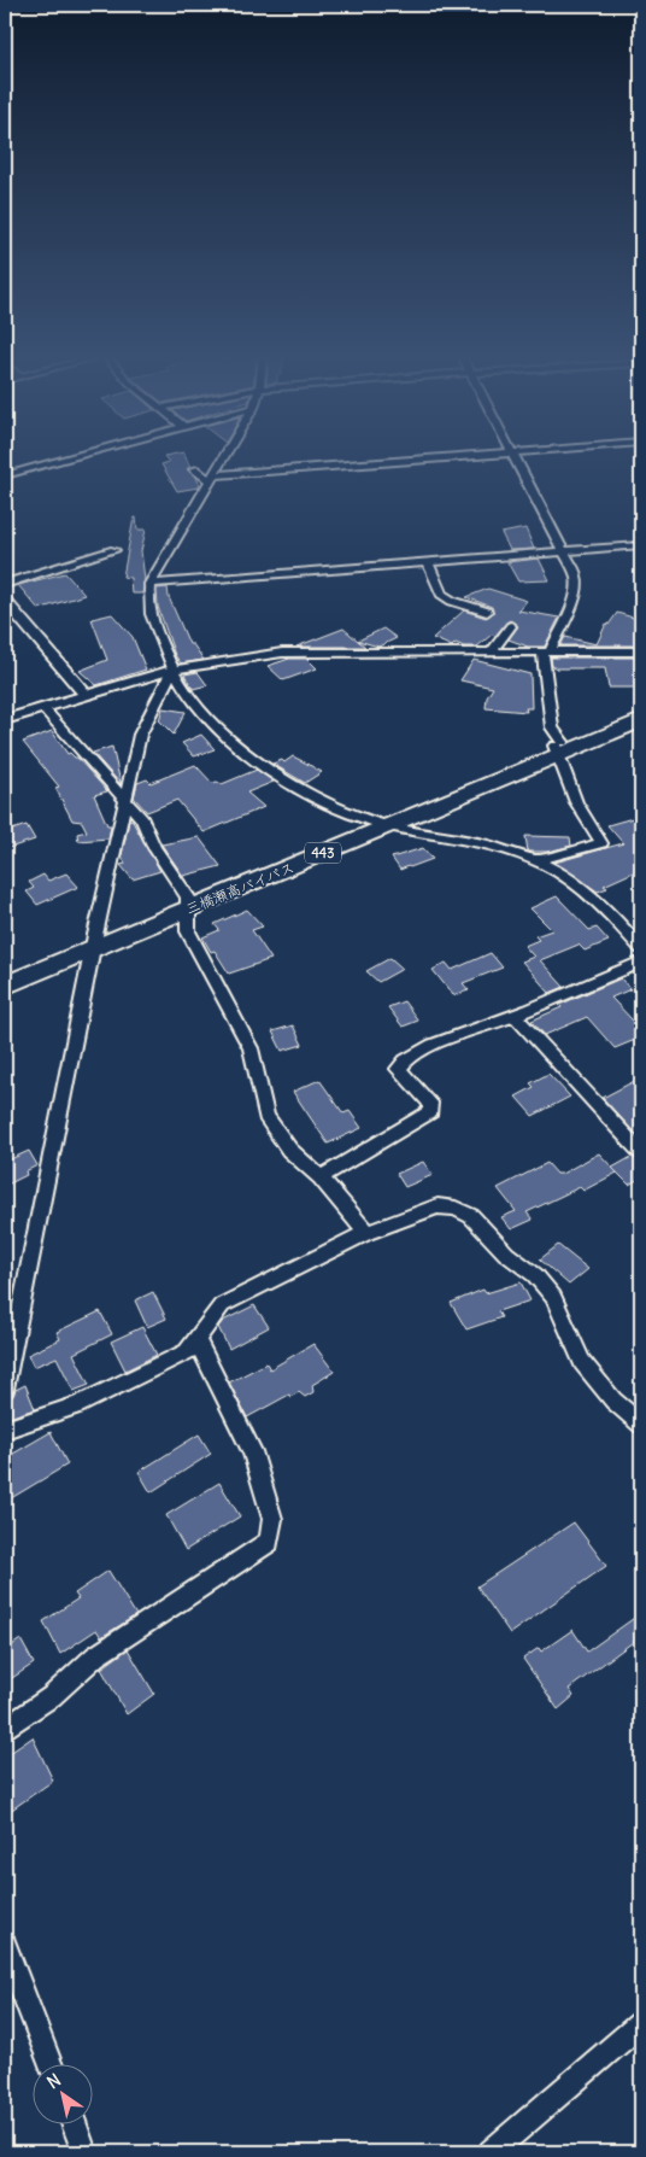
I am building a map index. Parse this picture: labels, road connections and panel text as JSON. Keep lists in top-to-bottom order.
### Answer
{
  "streets": {
    "highway": ["443", "三橋瀬高バイパス"]
  },
  "north": "top left"
}
